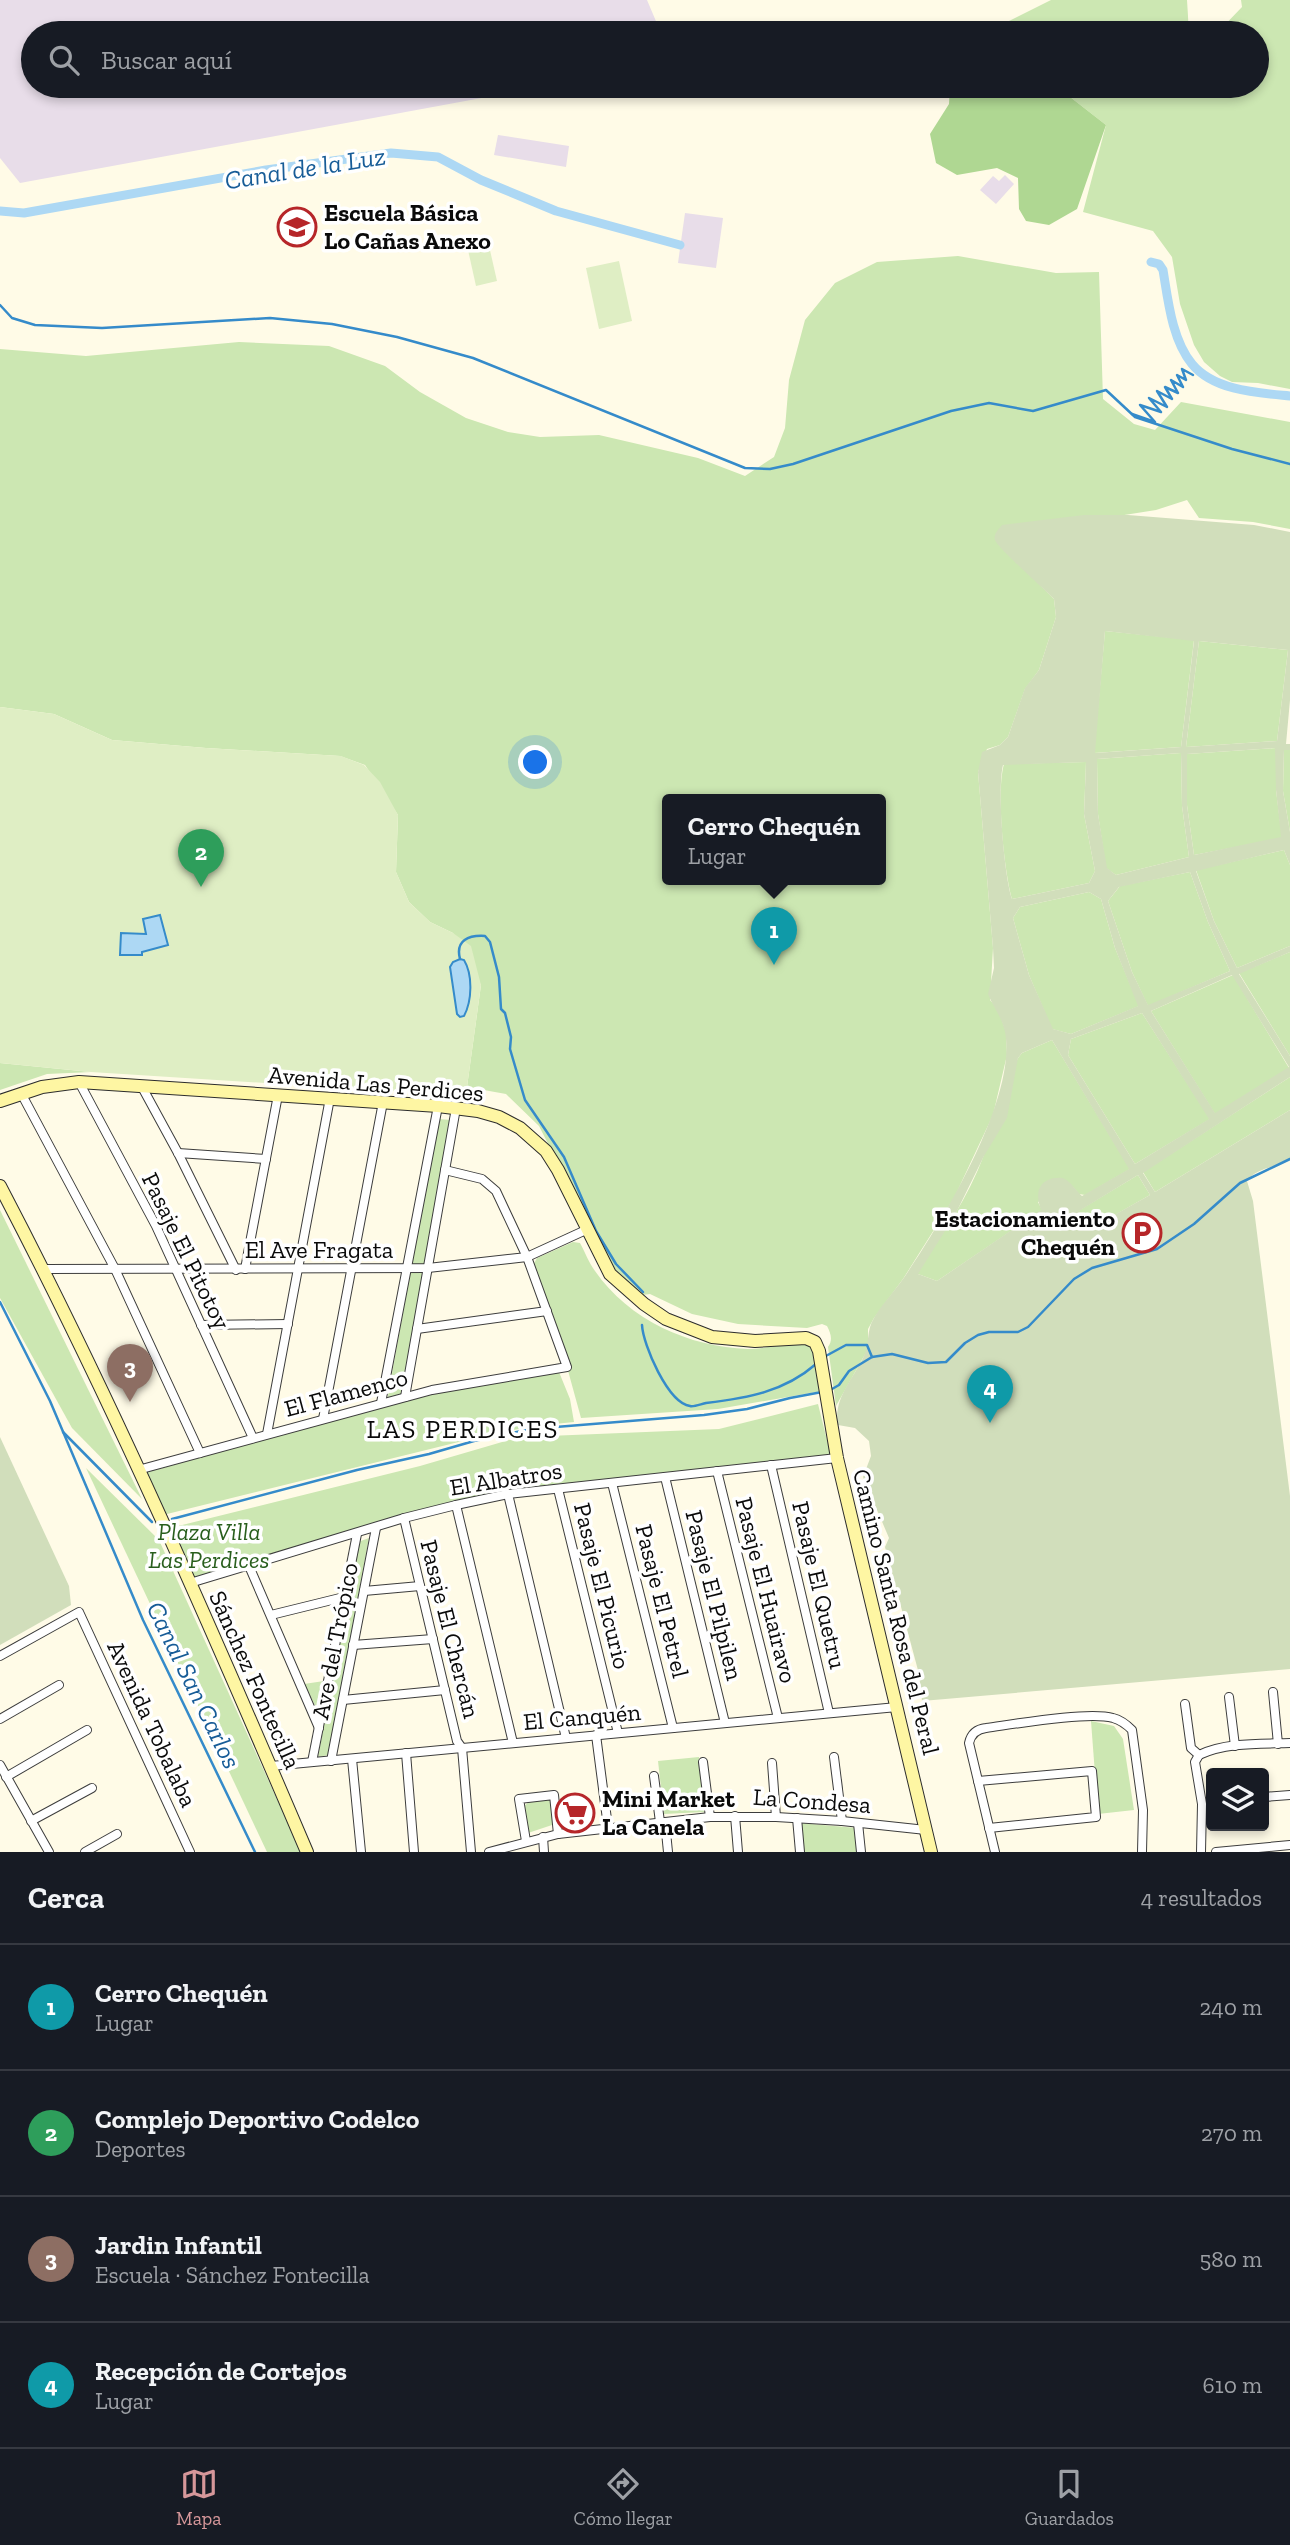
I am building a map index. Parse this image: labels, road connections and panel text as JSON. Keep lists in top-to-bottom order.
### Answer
{
  "streets": {
    "street": [
      "Avenida Las Perdices",
      "El Ave Fragata",
      "Pasaje El Pitotoy",
      "El Flamenco",
      "El Albatros",
      "Pasaje El Quetru",
      "Pasaje El Picurio",
      "Pasaje El Huairavo",
      "Pasaje El Pilpilen",
      "Pasaje El Petrel",
      "Camino Santa Rosa del Peral",
      "Pasaje El Chercán",
      "Ave del Trópico",
      "Sánchez Fontecilla",
      "El Canquén",
      "Avenida Tobalaba",
      "La Condesa"
    ]
  },
  "crossings": [
    ["Avenida Las Perdices", "El Ave Fragata"],
    ["Avenida Las Perdices", "Pasaje El Pitotoy"],
    ["Avenida Las Perdices", "Camino Santa Rosa del Peral"],
    ["El Ave Fragata", "Pasaje El Pitotoy"],
    ["El Ave Fragata", "Sánchez Fontecilla"],
    ["Pasaje El Pitotoy", "El Flamenco"],
    ["El Flamenco", "Sánchez Fontecilla"],
    ["El Albatros", "Pasaje El Quetru"],
    ["El Albatros", "Pasaje El Picurio"],
    ["El Albatros", "Pasaje El Huairavo"],
    ["El Albatros", "Pasaje El Pilpilen"],
    ["El Albatros", "Pasaje El Petrel"],
    ["El Albatros", "Camino Santa Rosa del Peral"],
    ["El Albatros", "Pasaje El Chercán"],
    ["El Albatros", "Ave del Trópico"],
    ["El Albatros", "Sánchez Fontecilla"],
    ["Pasaje El Quetru", "El Canquén"],
    ["Pasaje El Picurio", "El Canquén"],
    ["Pasaje El Huairavo", "El Canquén"],
    ["Pasaje El Pilpilen", "El Canquén"],
    ["Pasaje El Petrel", "El Canquén"],
    ["Camino Santa Rosa del Peral", "El Canquén"],
    ["Camino Santa Rosa del Peral", "La Condesa"],
    ["Pasaje El Chercán", "El Canquén"],
    ["Ave del Trópico", "El Canquén"],
    ["Sánchez Fontecilla", "El Canquén"]
  ],
  "districts": ["LAS PERDICES"],
  "water": ["Canal de la Luz", "Canal San Carlos"],
  "parks": ["Plaza Villa Las Perdices"],
  "places": {
    "school or university": ["Escuela Básica Lo Cañas Anexo"],
    "parking": ["Estacionamiento Chequén"],
    "supermarket": ["Mini Market La Canela"]
  },
  "page": {
    "search": "Buscar aquí",
    "popup": ["Cerro Chequén", "Lugar"],
    "pins": [
      "2",
      "1",
      "3",
      "4"
    ],
    "heading": ["Cerca", "4 resultados"],
    "list": [
      {
        "mark": "1",
        "name": "Cerro Chequén",
        "note": "Lugar",
        "value": "240 m"
      },
      {
        "mark": "2",
        "name": "Complejo Deportivo Codelco",
        "note": "Deportes",
        "value": "270 m"
      },
      {
        "mark": "3",
        "name": "Jardin Infantil",
        "note": "Escuela · Sánchez Fontecilla",
        "value": "580 m"
      },
      {
        "mark": "4",
        "name": "Recepción de Cortejos",
        "note": "Lugar",
        "value": "610 m"
      }
    ],
    "nav": ["Mapa", "Cómo llegar", "Guardados"]
  }
}
